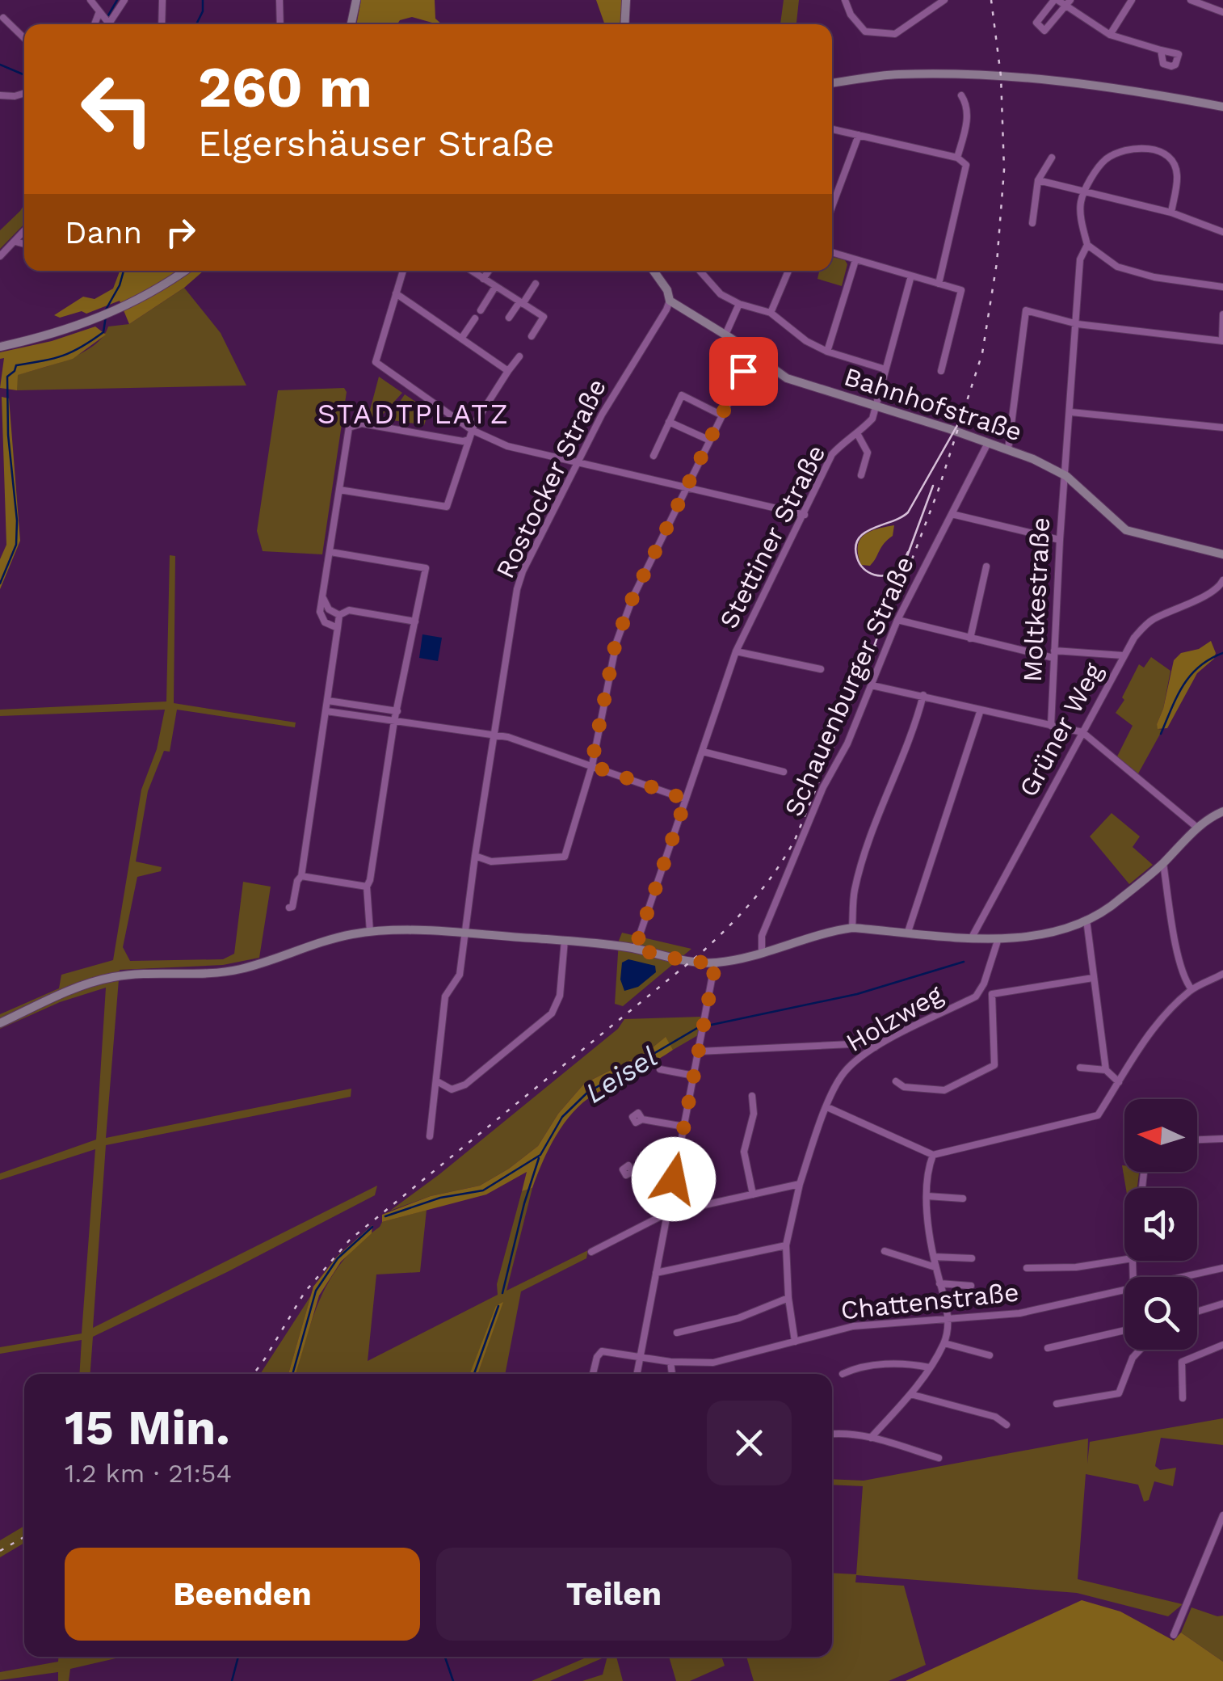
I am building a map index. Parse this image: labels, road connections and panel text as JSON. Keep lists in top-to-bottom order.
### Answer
{
  "streets": {
    "street": [
      "Bahnhofstraße",
      "Rostocker Straße",
      "Stettiner Straße",
      "Moltkestraße",
      "Schauenburger Straße",
      "Grüner Weg",
      "Holzweg",
      "Chattenstraße"
    ]
  },
  "crossings": [
    ["Bahnhofstraße", "Rostocker Straße"],
    ["Bahnhofstraße", "Stettiner Straße"],
    ["Bahnhofstraße", "Moltkestraße"],
    ["Bahnhofstraße", "Schauenburger Straße"],
    ["Holzweg", "Chattenstraße"]
  ],
  "districts": ["STADTPLATZ"],
  "water": ["Leisel"],
  "north": "left",
  "page": {
    "turn": ["260 m", "Elgershäuser Straße"],
    "then": "Dann",
    "heading": ["15 Min.", "1.2 km · 21:54"],
    "buttons": ["Beenden", "Teilen"]
  }
}
